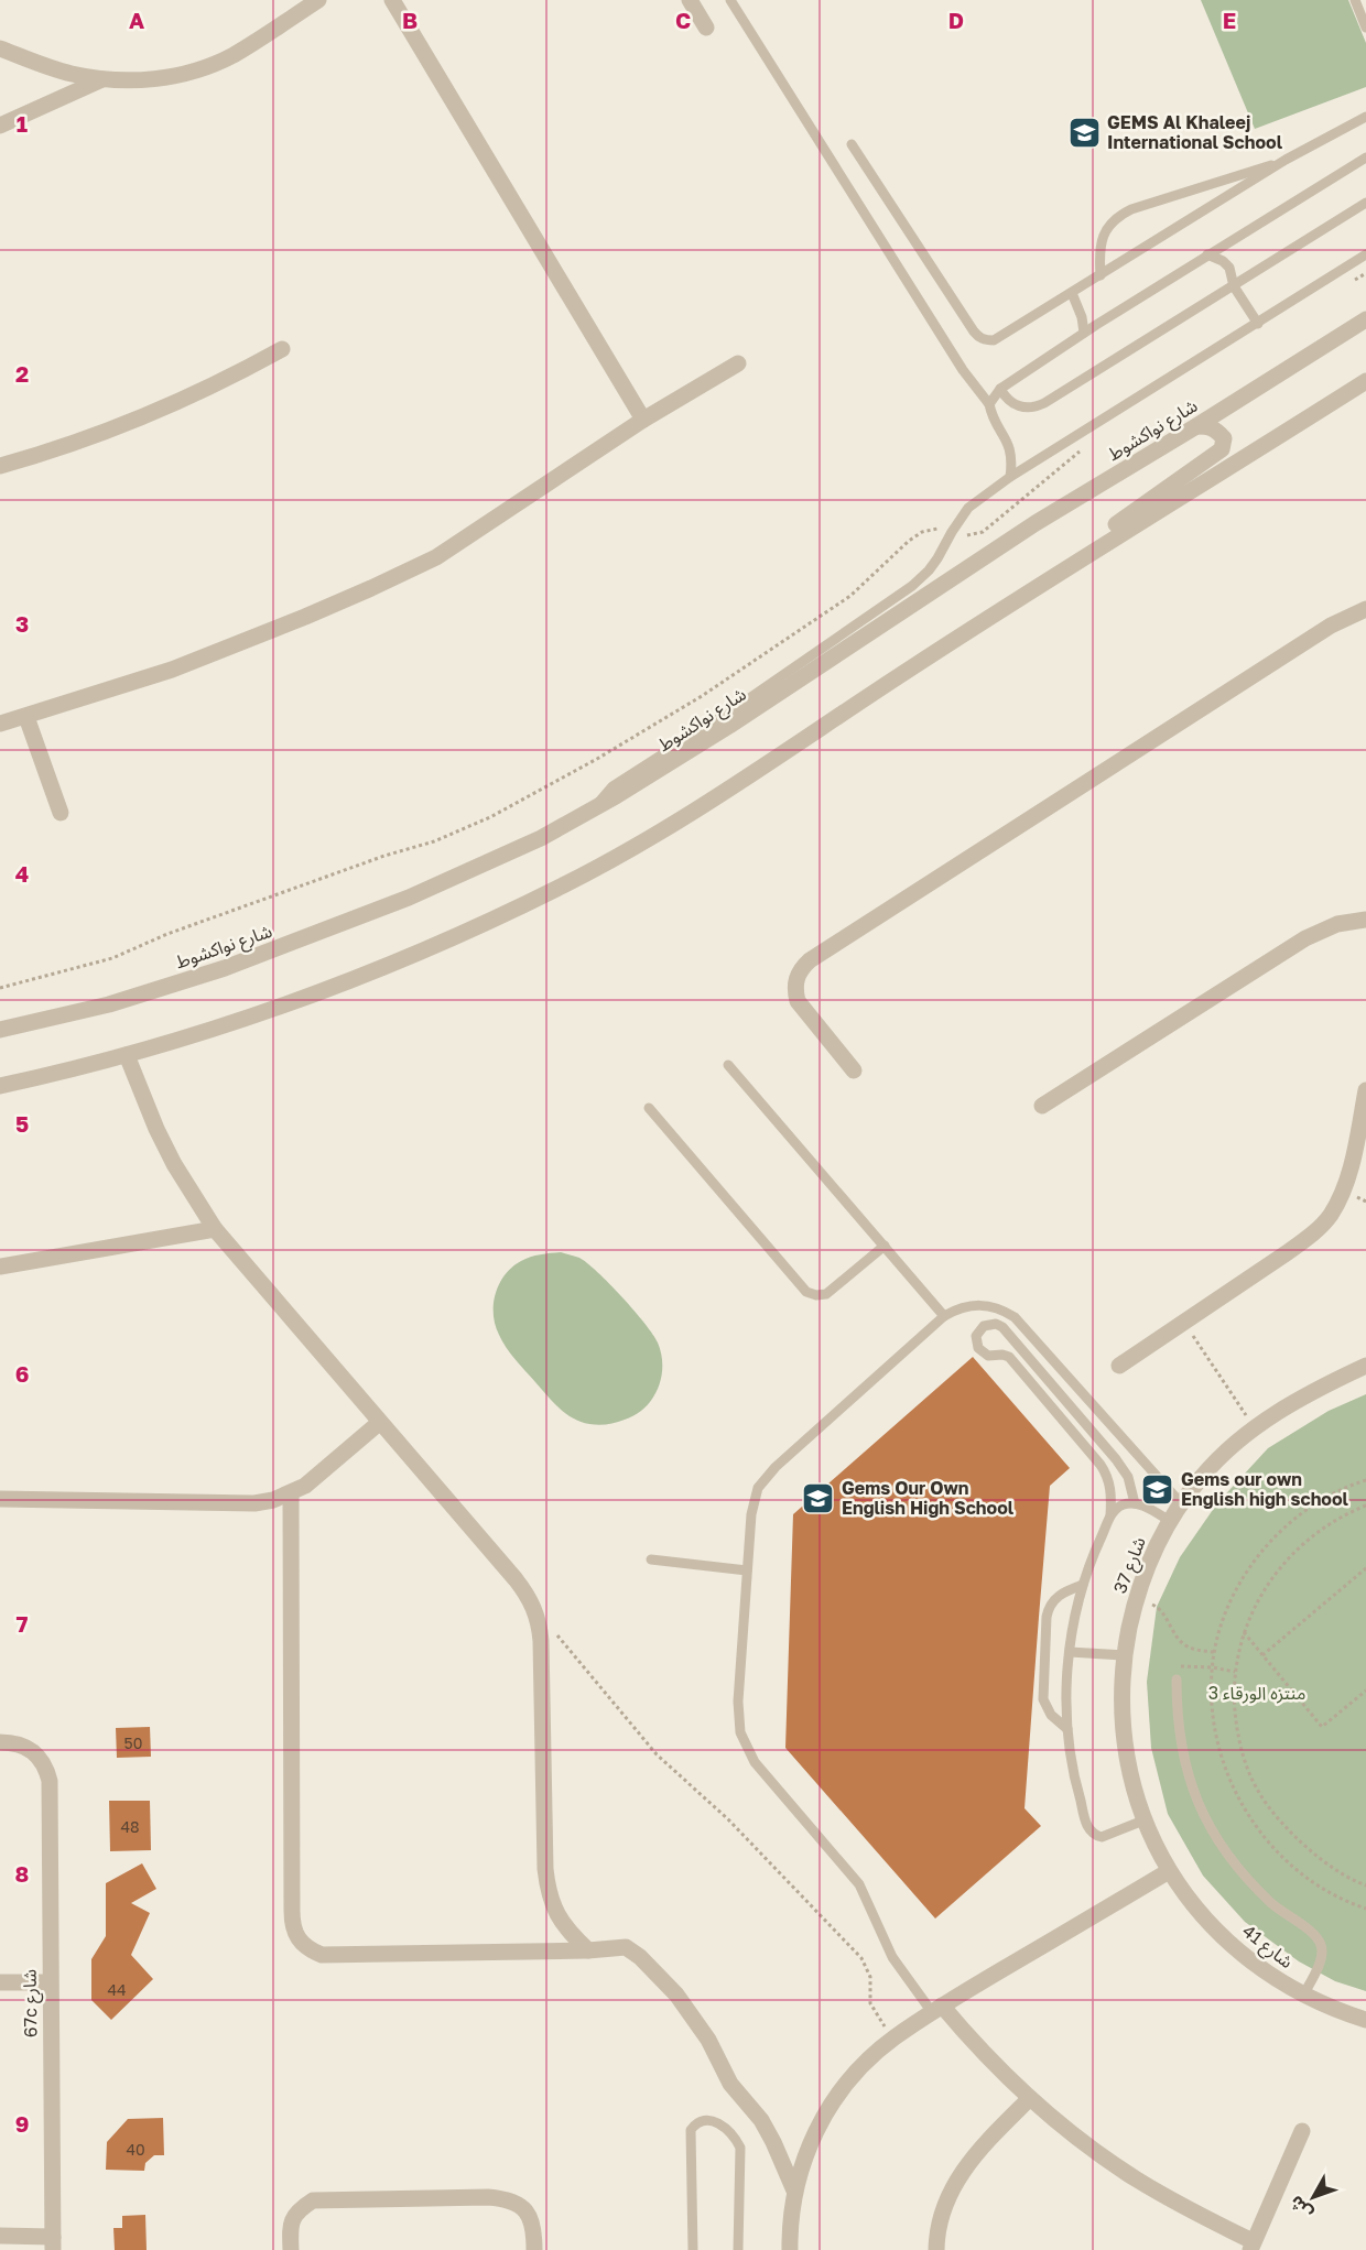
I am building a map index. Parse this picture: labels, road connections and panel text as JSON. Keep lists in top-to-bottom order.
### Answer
{
  "streets": {
    "street": [
      "شارع نواكشوط",
      "شارع 37",
      "شارع 41",
      "67c شارع"
    ]
  },
  "crossings": [
    ["شارع 37", "شارع 41"]
  ],
  "parks": ["منتزه الورقاء 3"],
  "places": {
    "school or university": ["GEMS Al Khaleej International School", "Gems our own English high school", "Gems Our Own English High School"]
  },
  "house_numbers": [
    "50",
    "48",
    "44",
    "40"
  ],
  "north": "bottom left",
  "grid": {
    "columns": [
      "A",
      "B",
      "C",
      "D",
      "E"
    ],
    "rows": [
      "1",
      "2",
      "3",
      "4",
      "5",
      "6",
      "7",
      "8",
      "9"
    ]
  }
}
